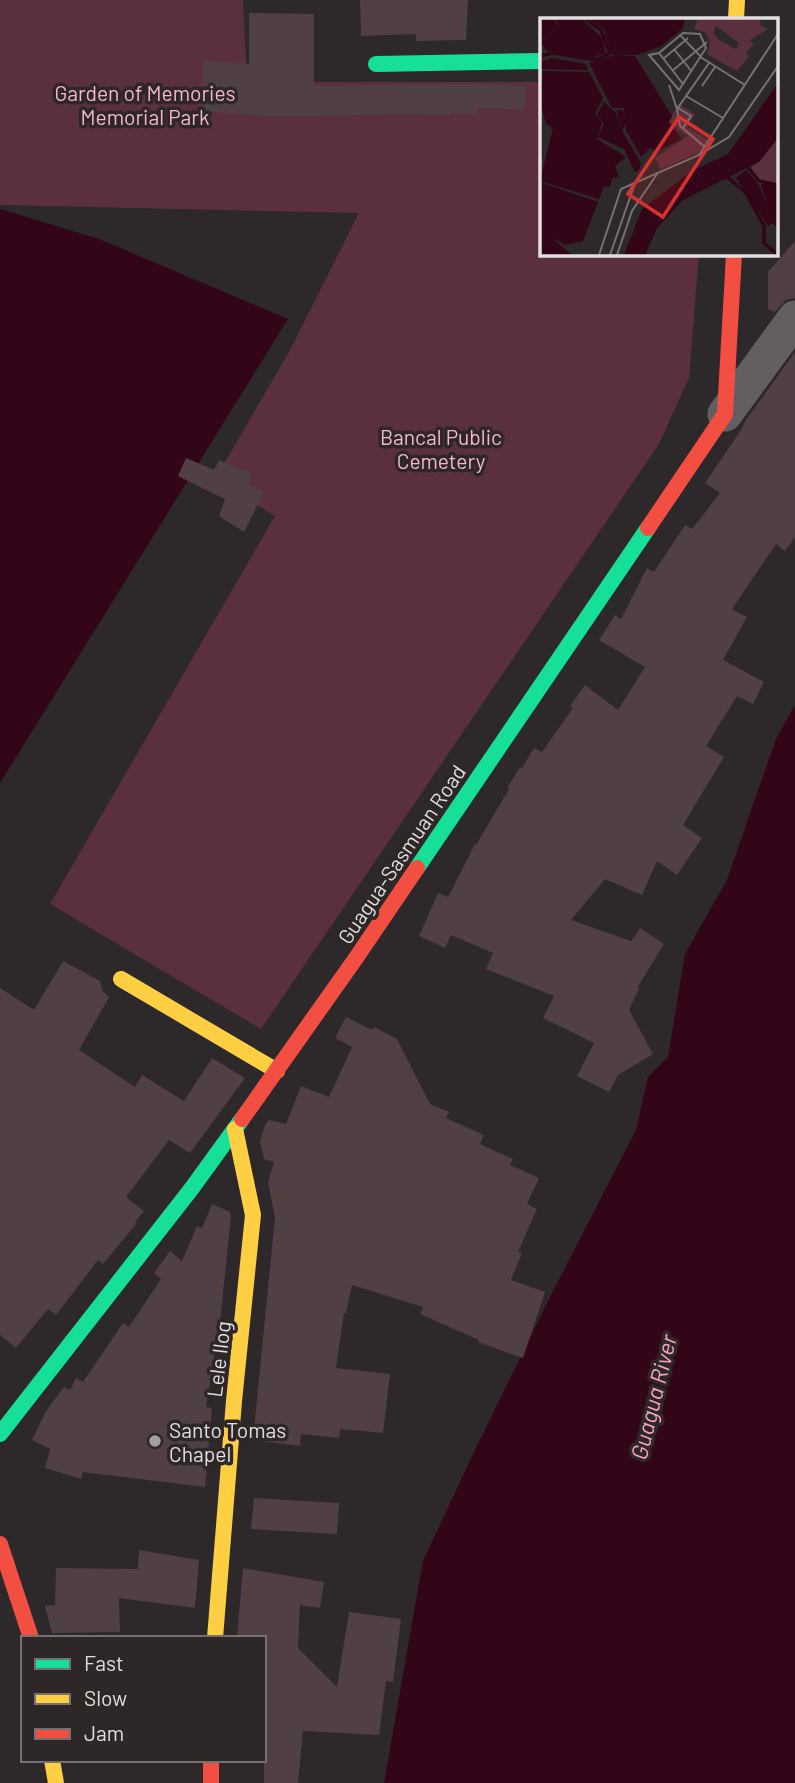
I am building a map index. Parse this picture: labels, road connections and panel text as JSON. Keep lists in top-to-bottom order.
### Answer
{
  "streets": {
    "main road": ["Guagua-Sasmuan Road", "Lele Ilog"]
  },
  "crossings": [
    ["Guagua-Sasmuan Road", "Lele Ilog"]
  ],
  "water": ["Guagua River"],
  "parks": ["Garden of Memories Memorial Park", "Bancal Public Cemetery"],
  "places": ["Santo Tomas Chapel"],
  "legend": ["Fast", "Slow", "Jam"]
}
